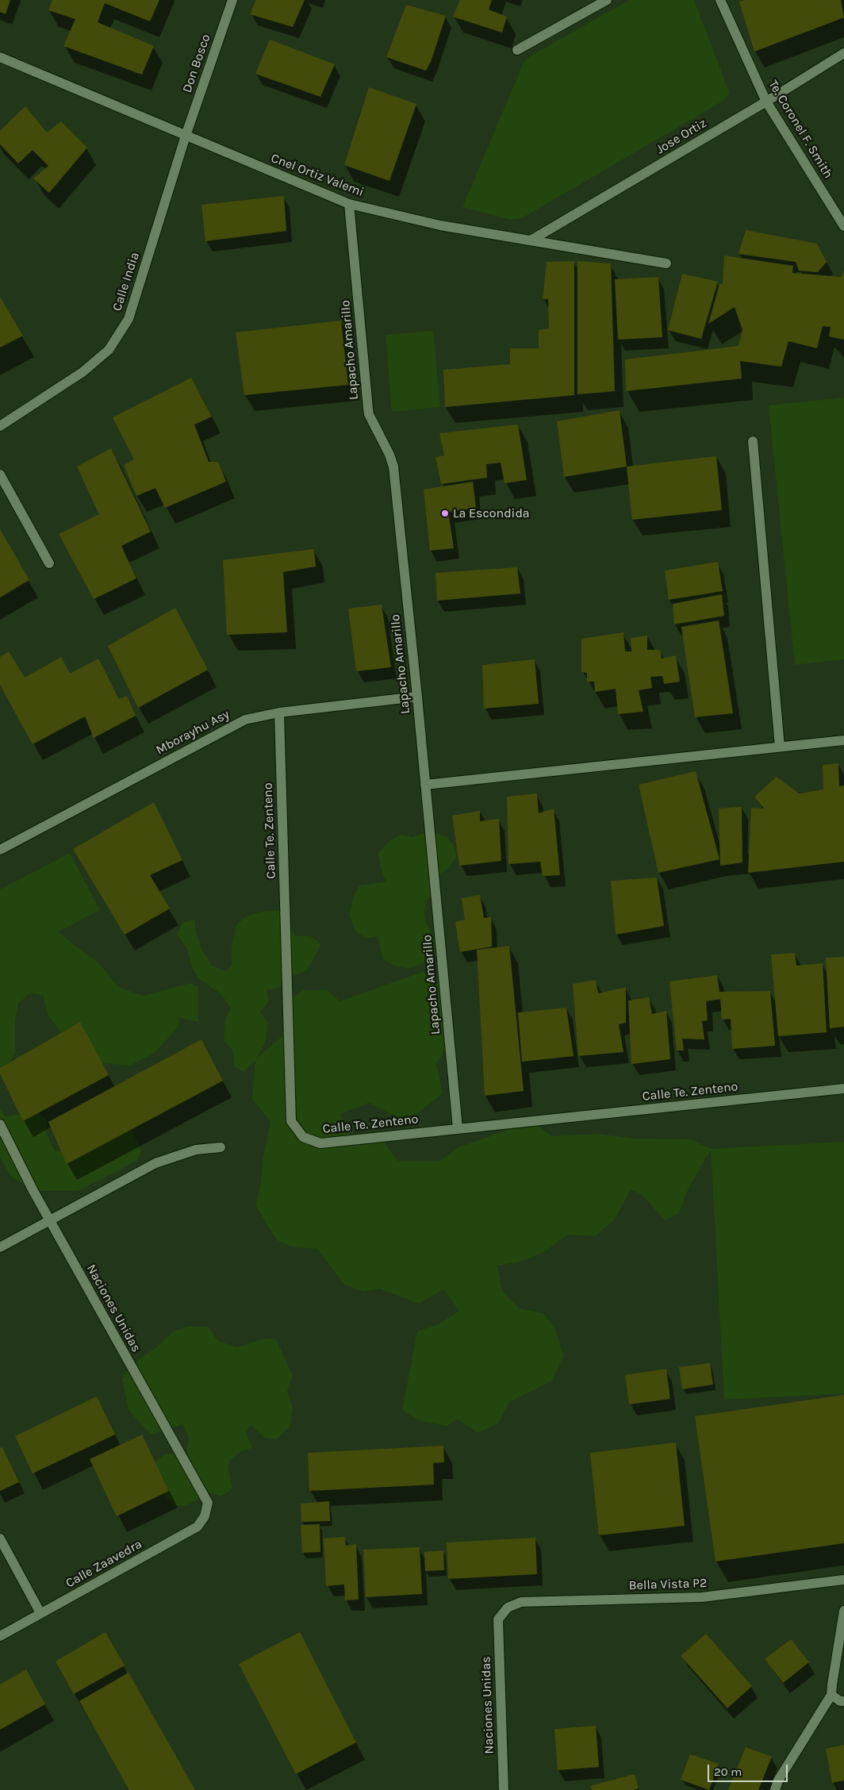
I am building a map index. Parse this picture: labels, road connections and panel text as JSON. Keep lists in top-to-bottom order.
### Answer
{
  "streets": {
    "street": [
      "Don Bosco",
      "Te. Coronel F. Smith",
      "Jose Ortiz",
      "Cnel Ortiz Valemi",
      "Calle India",
      "Lapacho Amarillo",
      "Mborayhu Asy",
      "Calle Te. Zenteno",
      "Naciones Unidas",
      "Calle Zaavedra",
      "Bella Vista P2"
    ]
  },
  "crossings": [
    ["Don Bosco", "Cnel Ortiz Valemi"],
    ["Don Bosco", "Calle India"],
    ["Te. Coronel F. Smith", "Jose Ortiz"],
    ["Jose Ortiz", "Cnel Ortiz Valemi"],
    ["Cnel Ortiz Valemi", "Calle India"],
    ["Cnel Ortiz Valemi", "Lapacho Amarillo"],
    ["Lapacho Amarillo", "Mborayhu Asy"],
    ["Lapacho Amarillo", "Calle Te. Zenteno"],
    ["Mborayhu Asy", "Calle Te. Zenteno"],
    ["Naciones Unidas", "Calle Zaavedra"],
    ["Naciones Unidas", "Bella Vista P2"]
  ],
  "places": ["La Escondida"],
  "scale_bar": "20 m"
}
